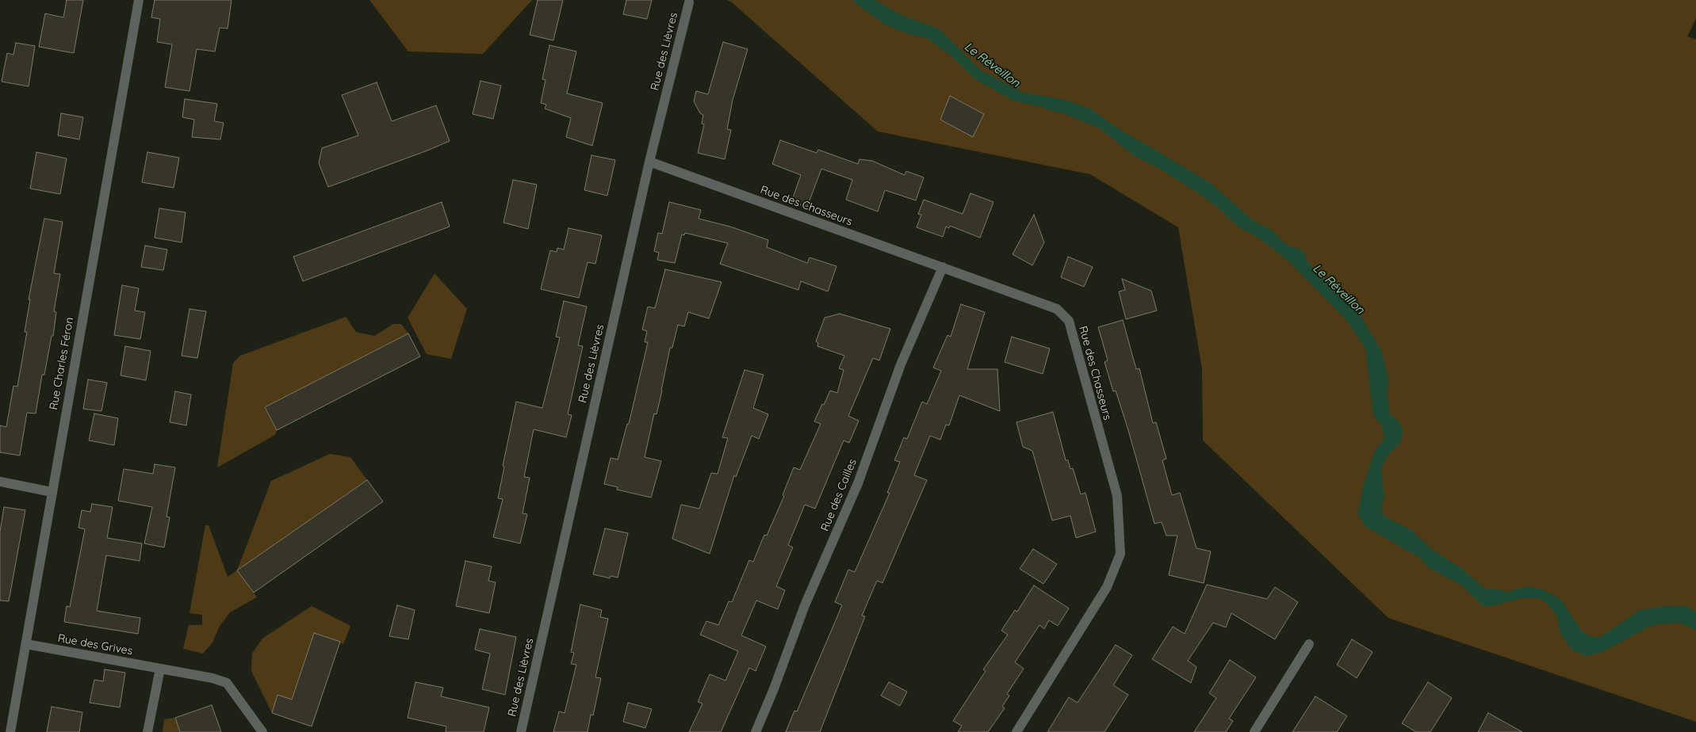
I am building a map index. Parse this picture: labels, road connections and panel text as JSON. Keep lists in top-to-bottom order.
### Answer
{
  "streets": {
    "street": [
      "Rue des Lièvres",
      "Rue des Chasseurs",
      "Rue Charles Féron",
      "Rue des Cailles",
      "Rue des Grives"
    ]
  },
  "crossings": [
    ["Rue des Lièvres", "Rue des Chasseurs"],
    ["Rue des Chasseurs", "Rue des Cailles"],
    ["Rue Charles Féron", "Rue des Grives"]
  ],
  "water": ["Le Réveillon"]
}
